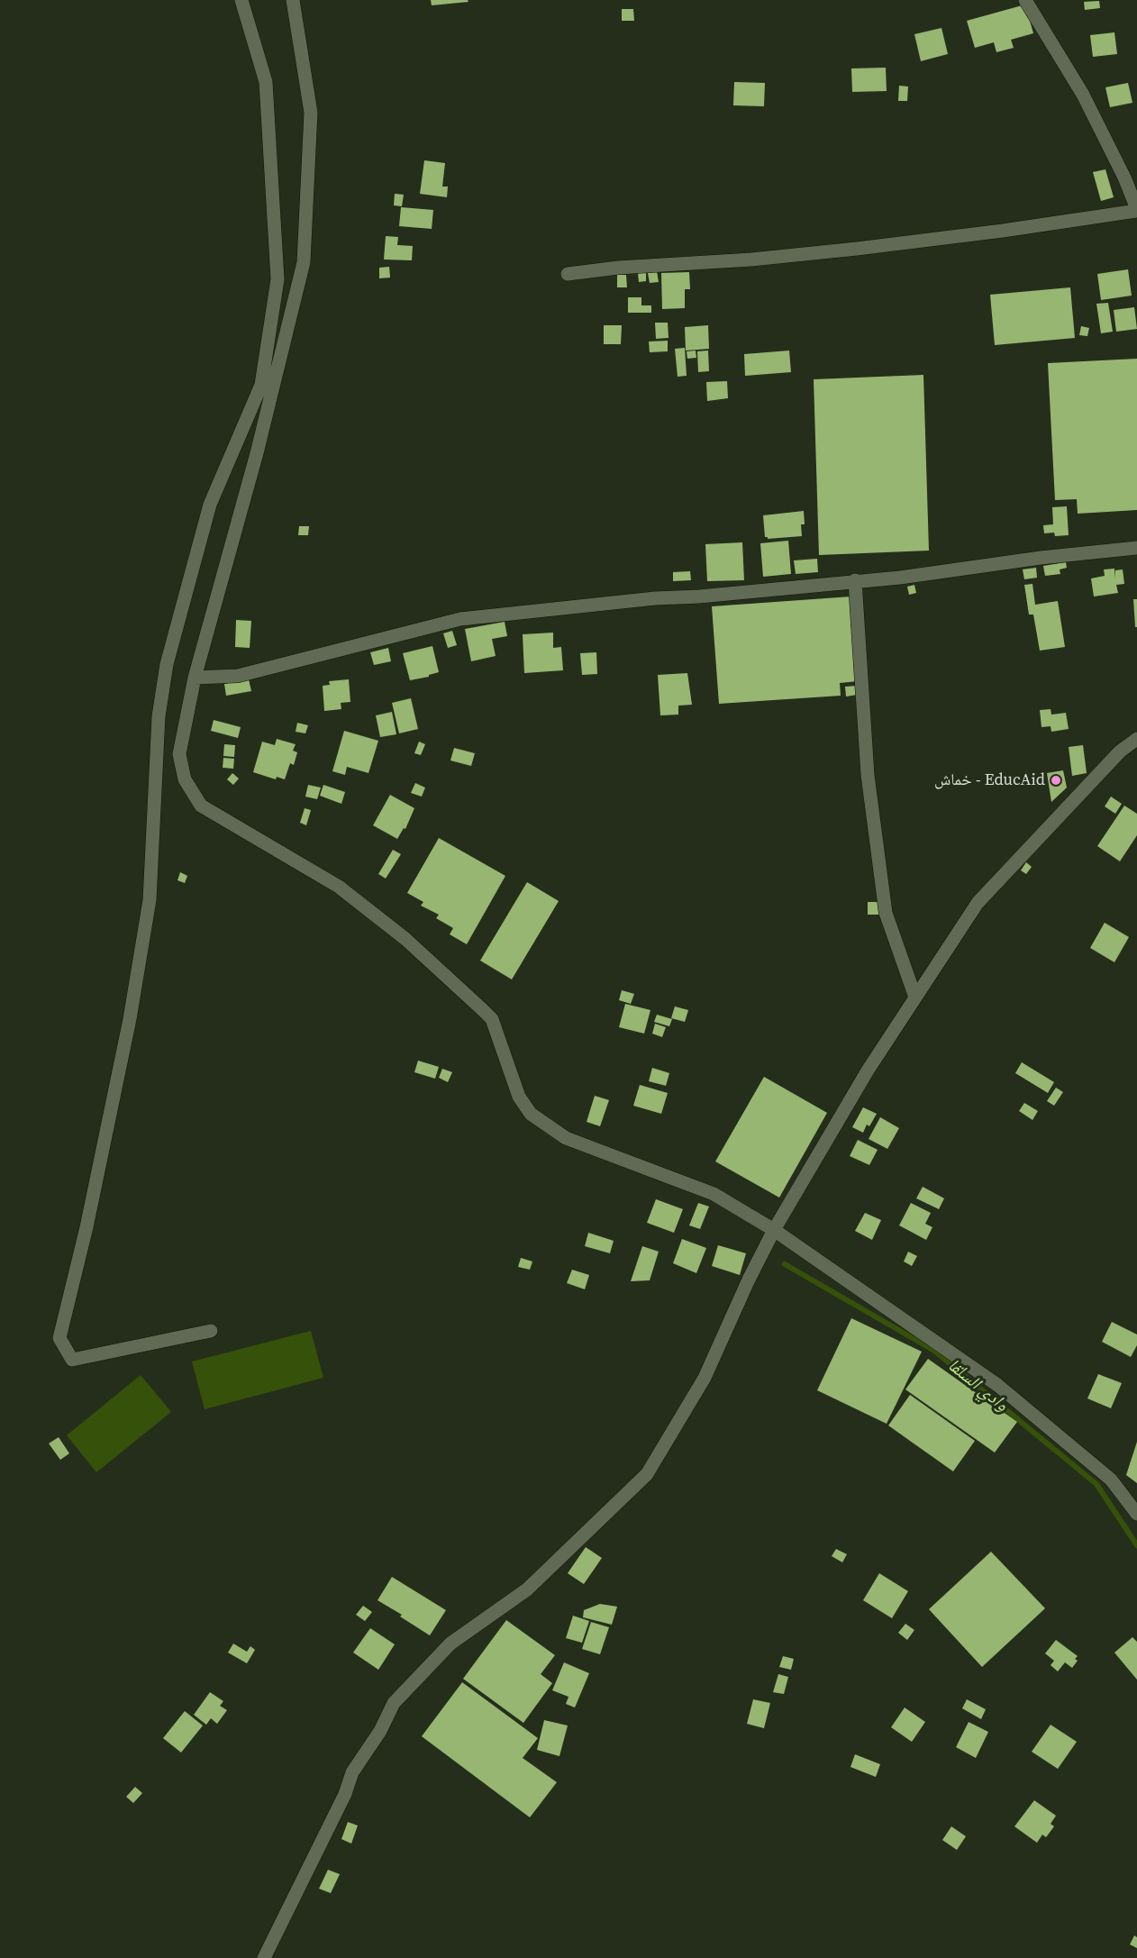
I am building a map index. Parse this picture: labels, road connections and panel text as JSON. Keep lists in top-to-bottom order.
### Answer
{
  "water": ["وادي السلقا"],
  "places": ["خماش - EducAid"]
}
